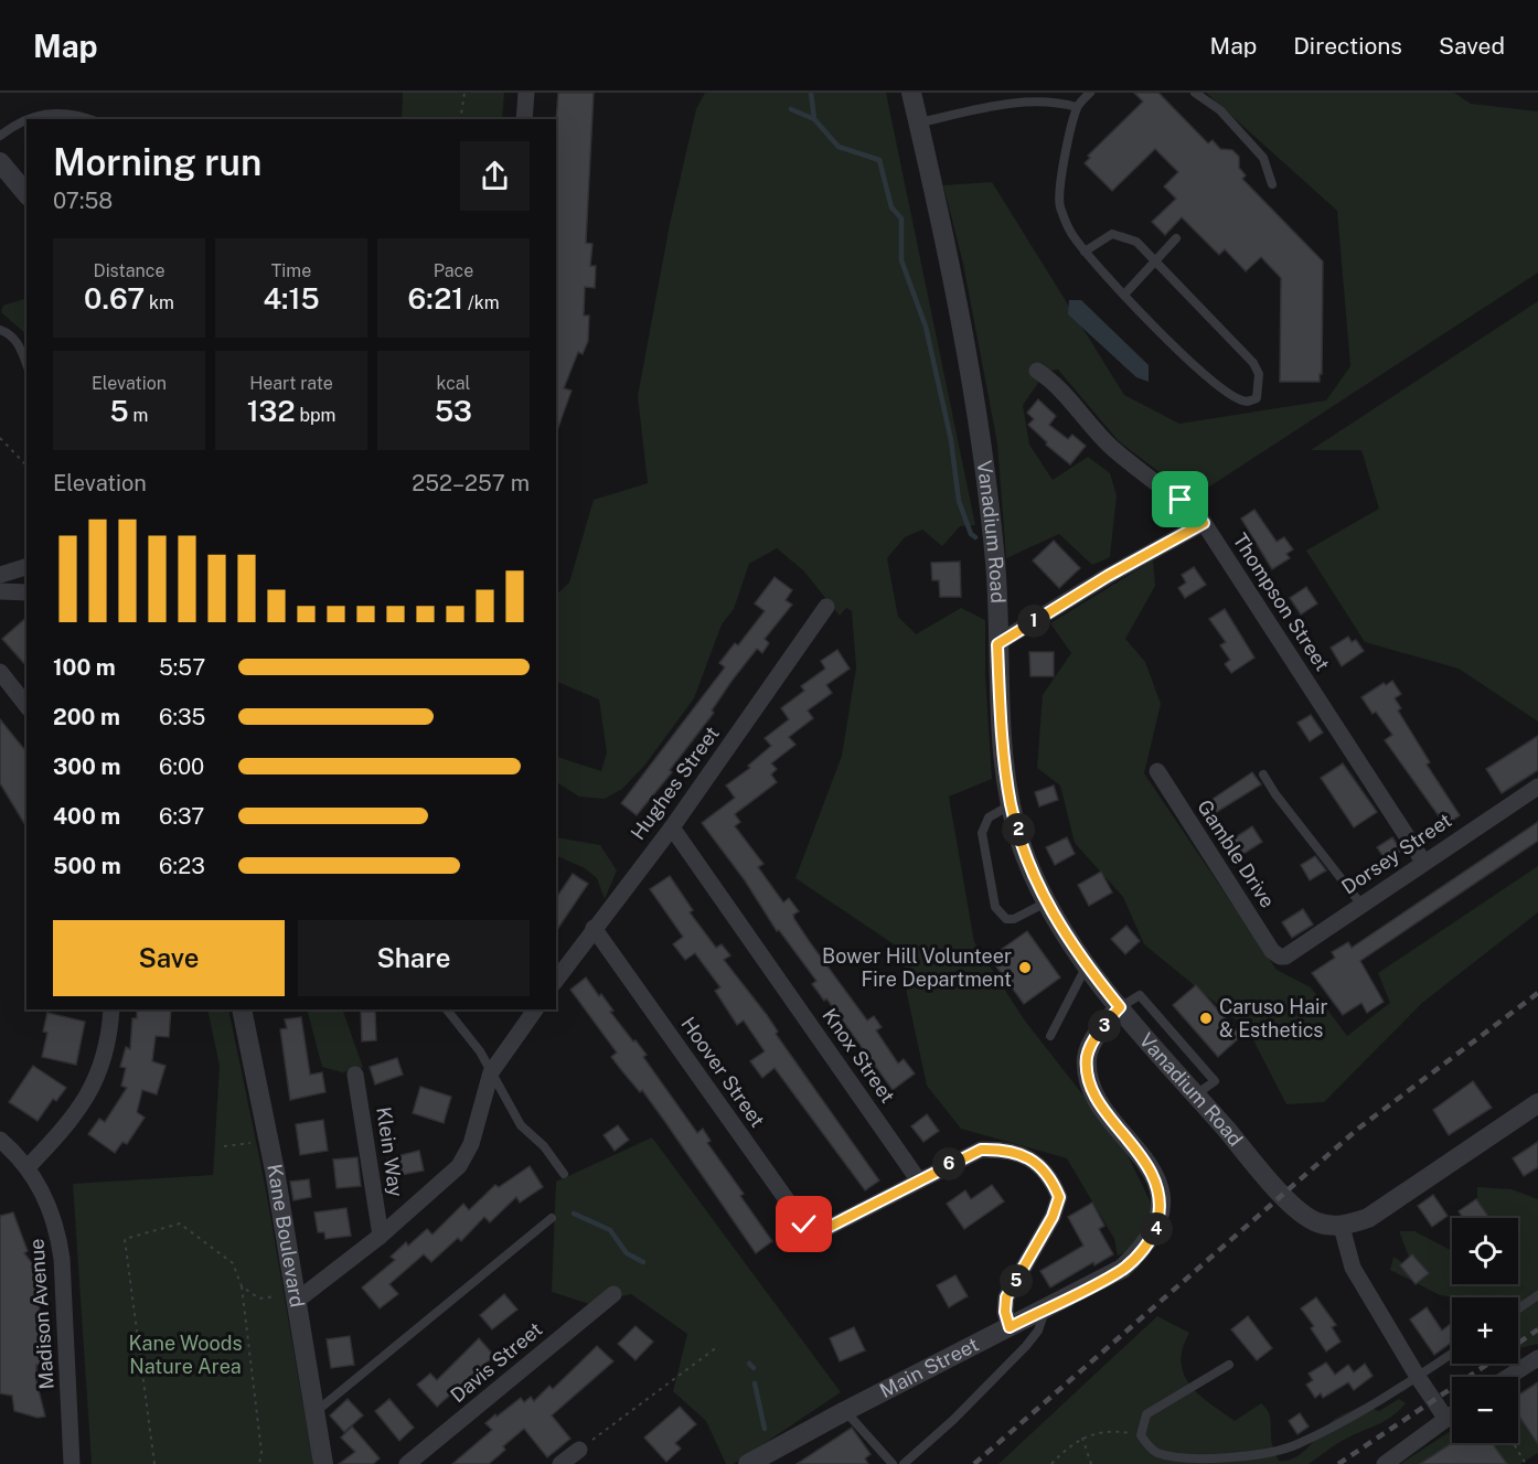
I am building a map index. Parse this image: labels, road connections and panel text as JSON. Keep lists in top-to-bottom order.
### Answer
{
  "streets": {
    "street": [
      "Vanadium Road",
      "Thompson Street",
      "Hughes Street",
      "Gamble Drive",
      "Dorsey Street",
      "Knox Street",
      "Hoover Street",
      "Klein Way",
      "Kane Boulevard",
      "Madison Avenue",
      "Davis Street",
      "Main Street"
    ]
  },
  "crossings": [
    ["Vanadium Road", "Main Street"],
    ["Thompson Street", "Dorsey Street"],
    ["Hughes Street", "Knox Street"],
    ["Hughes Street", "Hoover Street"],
    ["Gamble Drive", "Dorsey Street"],
    ["Knox Street", "Hoover Street"]
  ],
  "parks": ["Kane Woods Nature Area"],
  "places": ["Bower Hill Volunteer Fire Department", "Caruso Hair & Esthetics"],
  "page": {
    "header": "Map",
    "nav": ["Map", "Directions", "Saved"],
    "heading": ["Morning run", "07:58"],
    "stats": [
      ["Distance", "0.67 km"],
      ["Time", "4:15"],
      ["Pace", "6:21 /km"],
      ["Elevation", "5 m"],
      ["Heart rate", "132 bpm"],
      ["kcal", "53"]
    ],
    "chart": ["Elevation", "252–257 m"],
    "pins": [
      "1",
      "2",
      "3",
      "6",
      "4",
      "5"
    ],
    "list": [
      {
        "name": "100 m",
        "note": "5:57"
      },
      {
        "name": "200 m",
        "note": "6:35"
      },
      {
        "name": "300 m",
        "note": "6:00"
      },
      {
        "name": "400 m",
        "note": "6:37"
      },
      {
        "name": "500 m",
        "note": "6:23"
      }
    ],
    "buttons": ["Save", "Share"],
    "map_buttons": ["+", "−"]
  }
}
